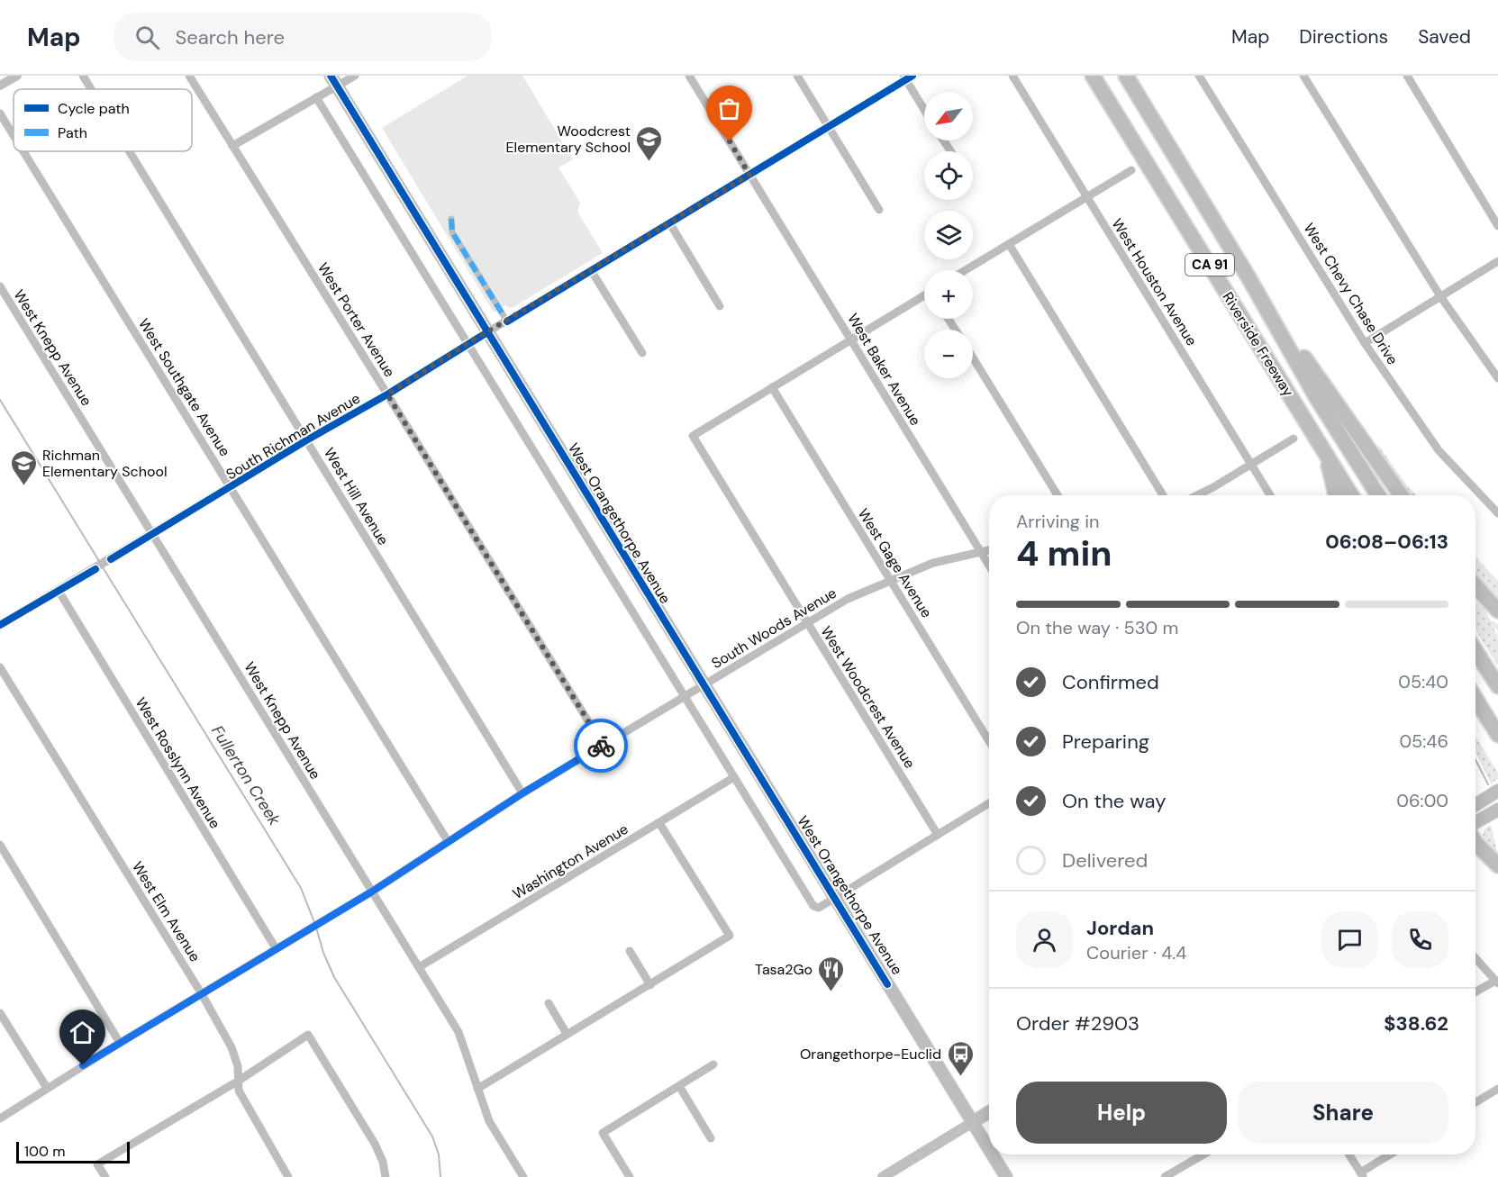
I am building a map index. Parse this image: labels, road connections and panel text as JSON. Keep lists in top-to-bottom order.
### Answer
{
  "streets": {
    "highway": ["CA 91", "Riverside Freeway"],
    "main road": ["West Orangethorpe Avenue"],
    "street": [
      "West Houston Avenue",
      "West Chevy Chase Drive",
      "West Porter Avenue",
      "West Knepp Avenue",
      "West Baker Avenue",
      "West Southgate Avenue",
      "South Richman Avenue",
      "West Hill Avenue",
      "West Gage Avenue",
      "South Woods Avenue",
      "West Woodcrest Avenue",
      "West Rosslynn Avenue",
      "Washington Avenue",
      "West Elm Avenue"
    ]
  },
  "crossings": [
    ["West Porter Avenue", "South Richman Avenue"],
    ["West Porter Avenue", "South Woods Avenue"],
    ["West Knepp Avenue", "South Richman Avenue"],
    ["West Knepp Avenue", "South Woods Avenue"],
    ["West Knepp Avenue", "Washington Avenue"],
    ["West Baker Avenue", "South Richman Avenue"],
    ["West Baker Avenue", "South Woods Avenue"],
    ["West Southgate Avenue", "South Richman Avenue"],
    ["West Southgate Avenue", "South Woods Avenue"],
    ["South Richman Avenue", "West Hill Avenue"],
    ["South Richman Avenue", "West Orangethorpe Avenue"],
    ["South Richman Avenue", "West Rosslynn Avenue"],
    ["West Hill Avenue", "South Woods Avenue"],
    ["West Orangethorpe Avenue", "South Woods Avenue"],
    ["West Gage Avenue", "South Woods Avenue"],
    ["West Gage Avenue", "West Woodcrest Avenue"],
    ["South Woods Avenue", "West Woodcrest Avenue"],
    ["South Woods Avenue", "West Rosslynn Avenue"],
    ["South Woods Avenue", "West Elm Avenue"]
  ],
  "water": ["Fullerton Creek"],
  "places": {
    "school or university": ["Woodcrest Elementary School", "Richman Elementary School"],
    "restaurant": ["Tasa2Go"],
    "bus stop": ["Orangethorpe-Euclid"]
  },
  "legend": ["Cycle path", "Path"],
  "scale_bar": "100 m",
  "north": "bottom left",
  "page": {
    "header": "Map",
    "search": "Search here",
    "nav": ["Map", "Directions", "Saved"],
    "map_buttons": ["+", "−"],
    "heading": ["4 min", "Arriving in", "06:08–06:13"],
    "panel": [
      "Jordan",
      "Courier · 4.4",
      "Order #2903",
      "$38.62"
    ],
    "bar": "On the way · 530 m",
    "list": [
      ["Confirmed", "05:40"],
      ["Preparing", "05:46"],
      ["On the way", "06:00"],
      "Delivered"
    ],
    "buttons": ["Help", "Share"],
    "scale": "100 m"
  }
}
